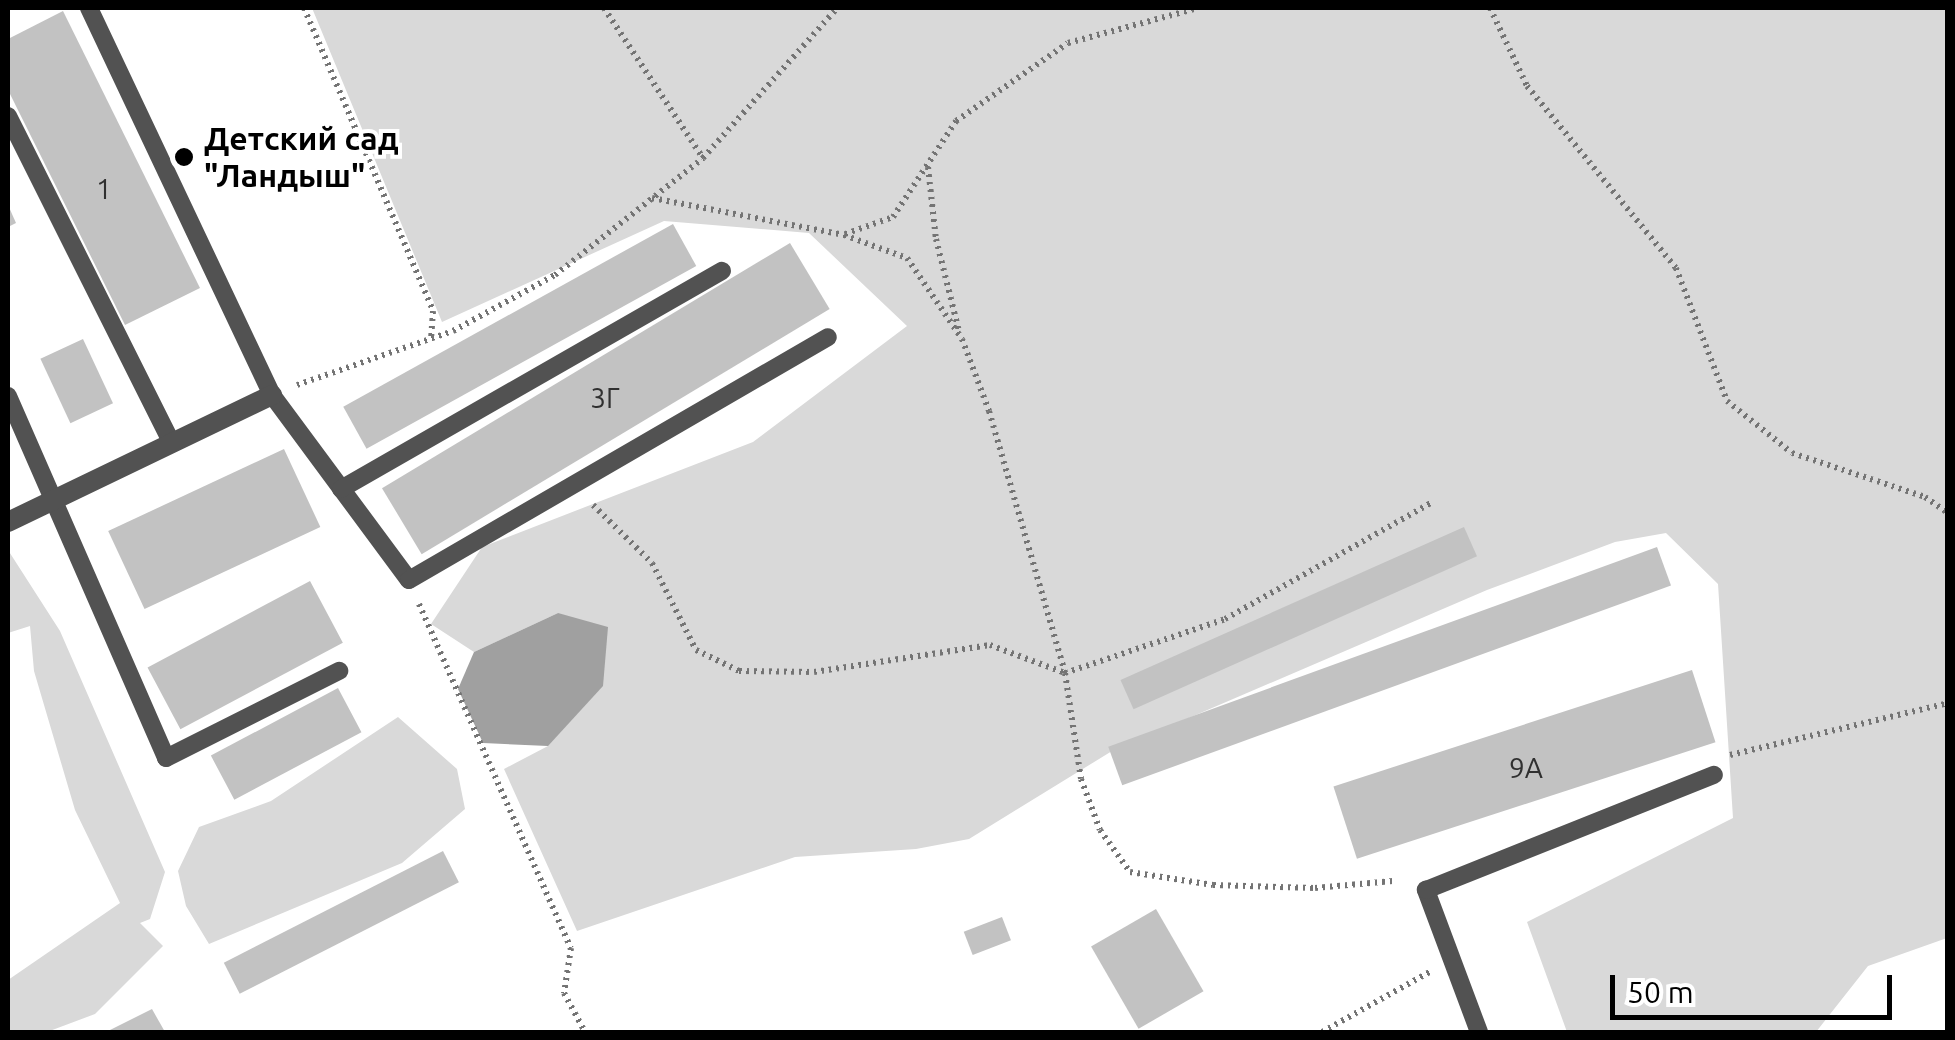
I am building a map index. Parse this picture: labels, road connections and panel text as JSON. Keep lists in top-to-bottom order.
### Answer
{
  "places": ["Детский сад \"Ландыш\""],
  "house_numbers": ["1", "3Г", "9А"],
  "scale_bar": "50 m"
}
